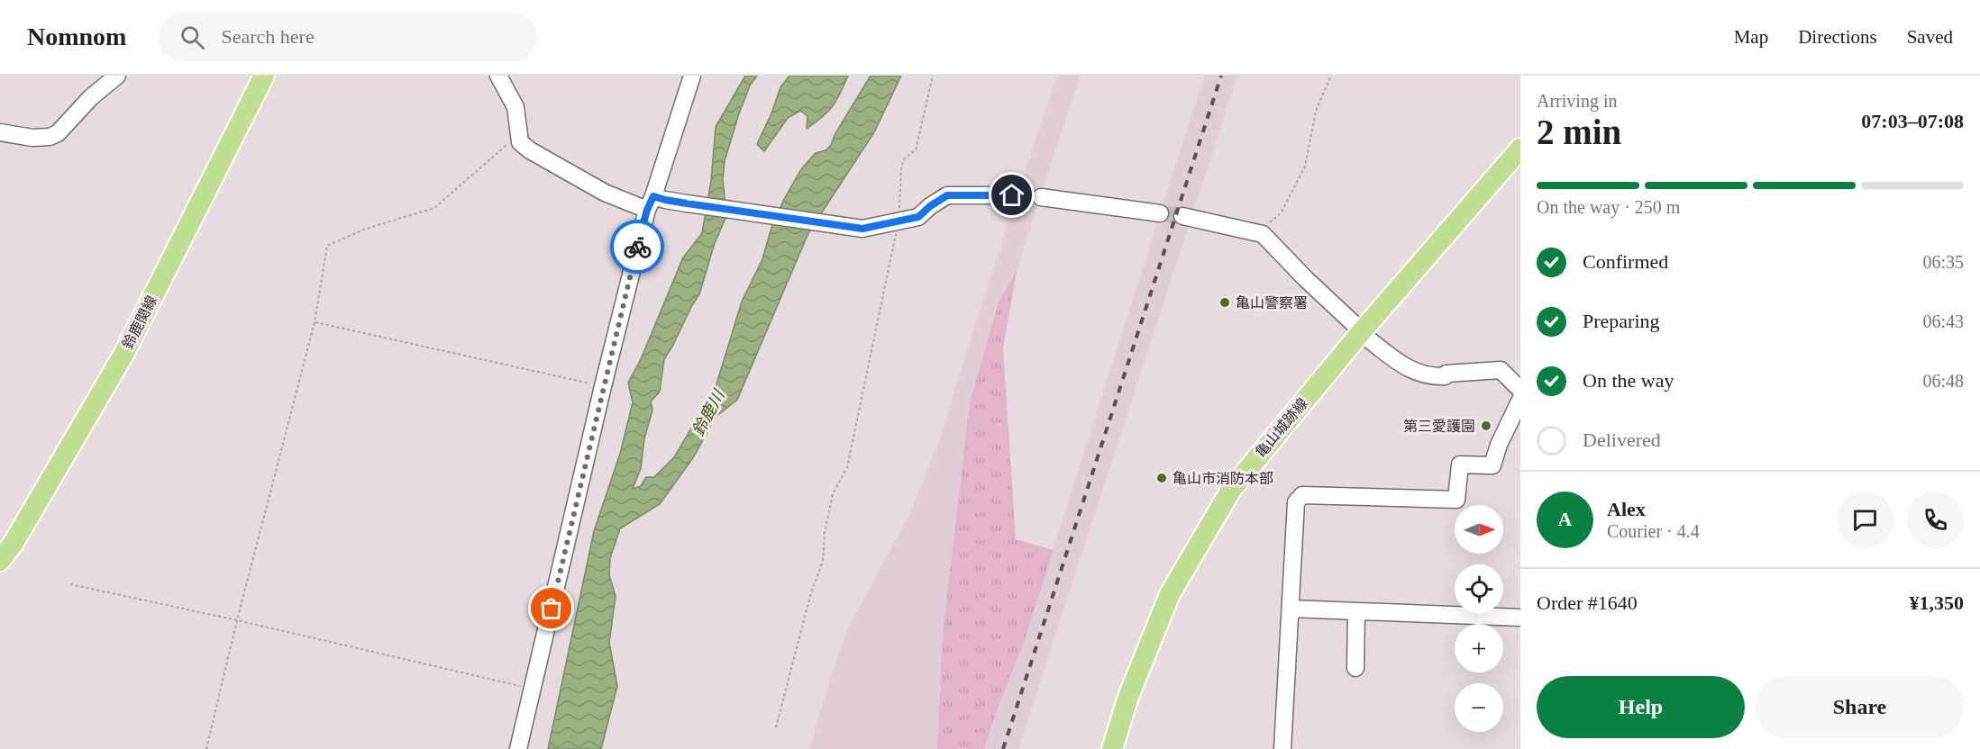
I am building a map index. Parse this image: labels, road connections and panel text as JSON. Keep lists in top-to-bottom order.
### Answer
{
  "streets": {
    "main road": ["鈴鹿関線", "亀山城跡線"]
  },
  "water": ["鈴鹿川"],
  "places": ["亀山警察署", "第三愛護園", "亀山市消防本部"],
  "north": "right",
  "page": {
    "header": "Nomnom",
    "search": "Search here",
    "nav": ["Map", "Directions", "Saved"],
    "heading": ["2 min", "Arriving in", "07:03–07:08"],
    "panel": [
      "Alex",
      "Courier · 4.4",
      "Order #1640",
      "¥1,350"
    ],
    "bar": "On the way · 250 m",
    "list": [
      ["Confirmed", "06:35"],
      ["Preparing", "06:43"],
      ["On the way", "06:48"],
      "Delivered"
    ],
    "round": "A",
    "map_buttons": ["+", "−"],
    "buttons": ["Help", "Share"]
  }
}
